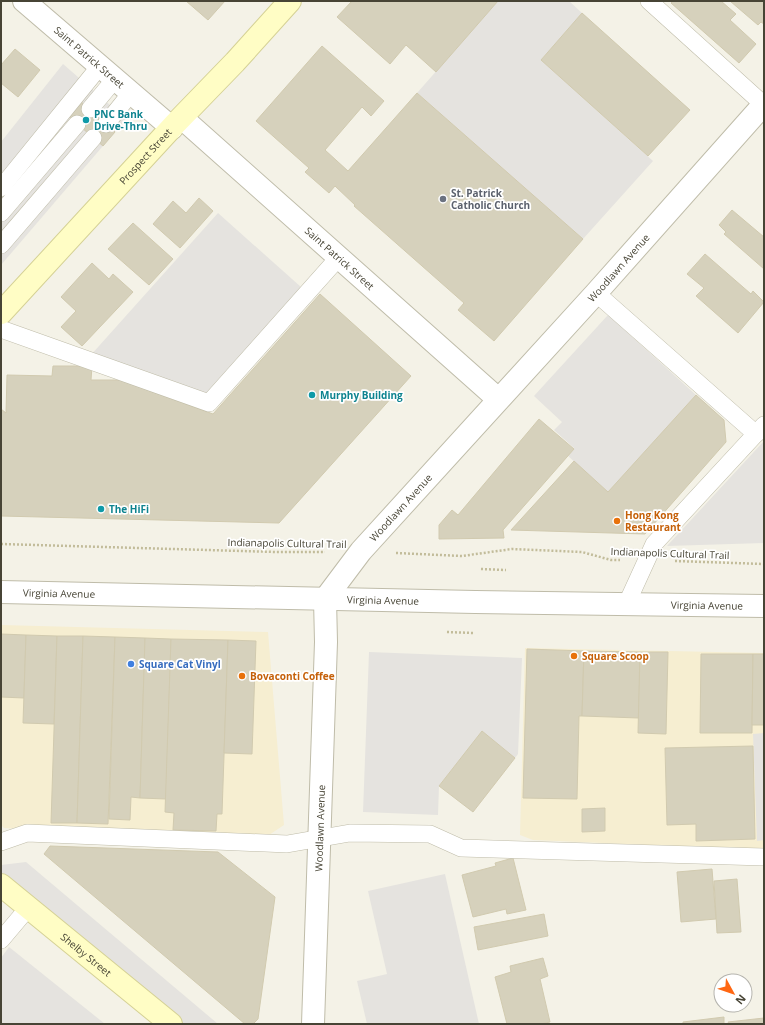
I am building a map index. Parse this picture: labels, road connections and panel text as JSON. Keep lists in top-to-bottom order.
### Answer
{
  "streets": {
    "main road": ["Prospect Street", "Shelby Street"],
    "street": ["Saint Patrick Street", "Woodlawn Avenue", "Virginia Avenue"],
    "path": ["Indianapolis Cultural Trail"]
  },
  "crossings": [
    ["Saint Patrick Street", "Prospect Street"],
    ["Saint Patrick Street", "Woodlawn Avenue"],
    ["Woodlawn Avenue", "Indianapolis Cultural Trail"],
    ["Woodlawn Avenue", "Virginia Avenue"]
  ],
  "places": [
    "PNC Bank Drive-Thru",
    "St. Patrick Catholic Church",
    "Murphy Building",
    "The HiFi",
    "Hong Kong Restaurant",
    "Square Scoop",
    "Square Cat Vinyl",
    "Bovaconti Coffee"
  ],
  "north": "bottom right"
}
